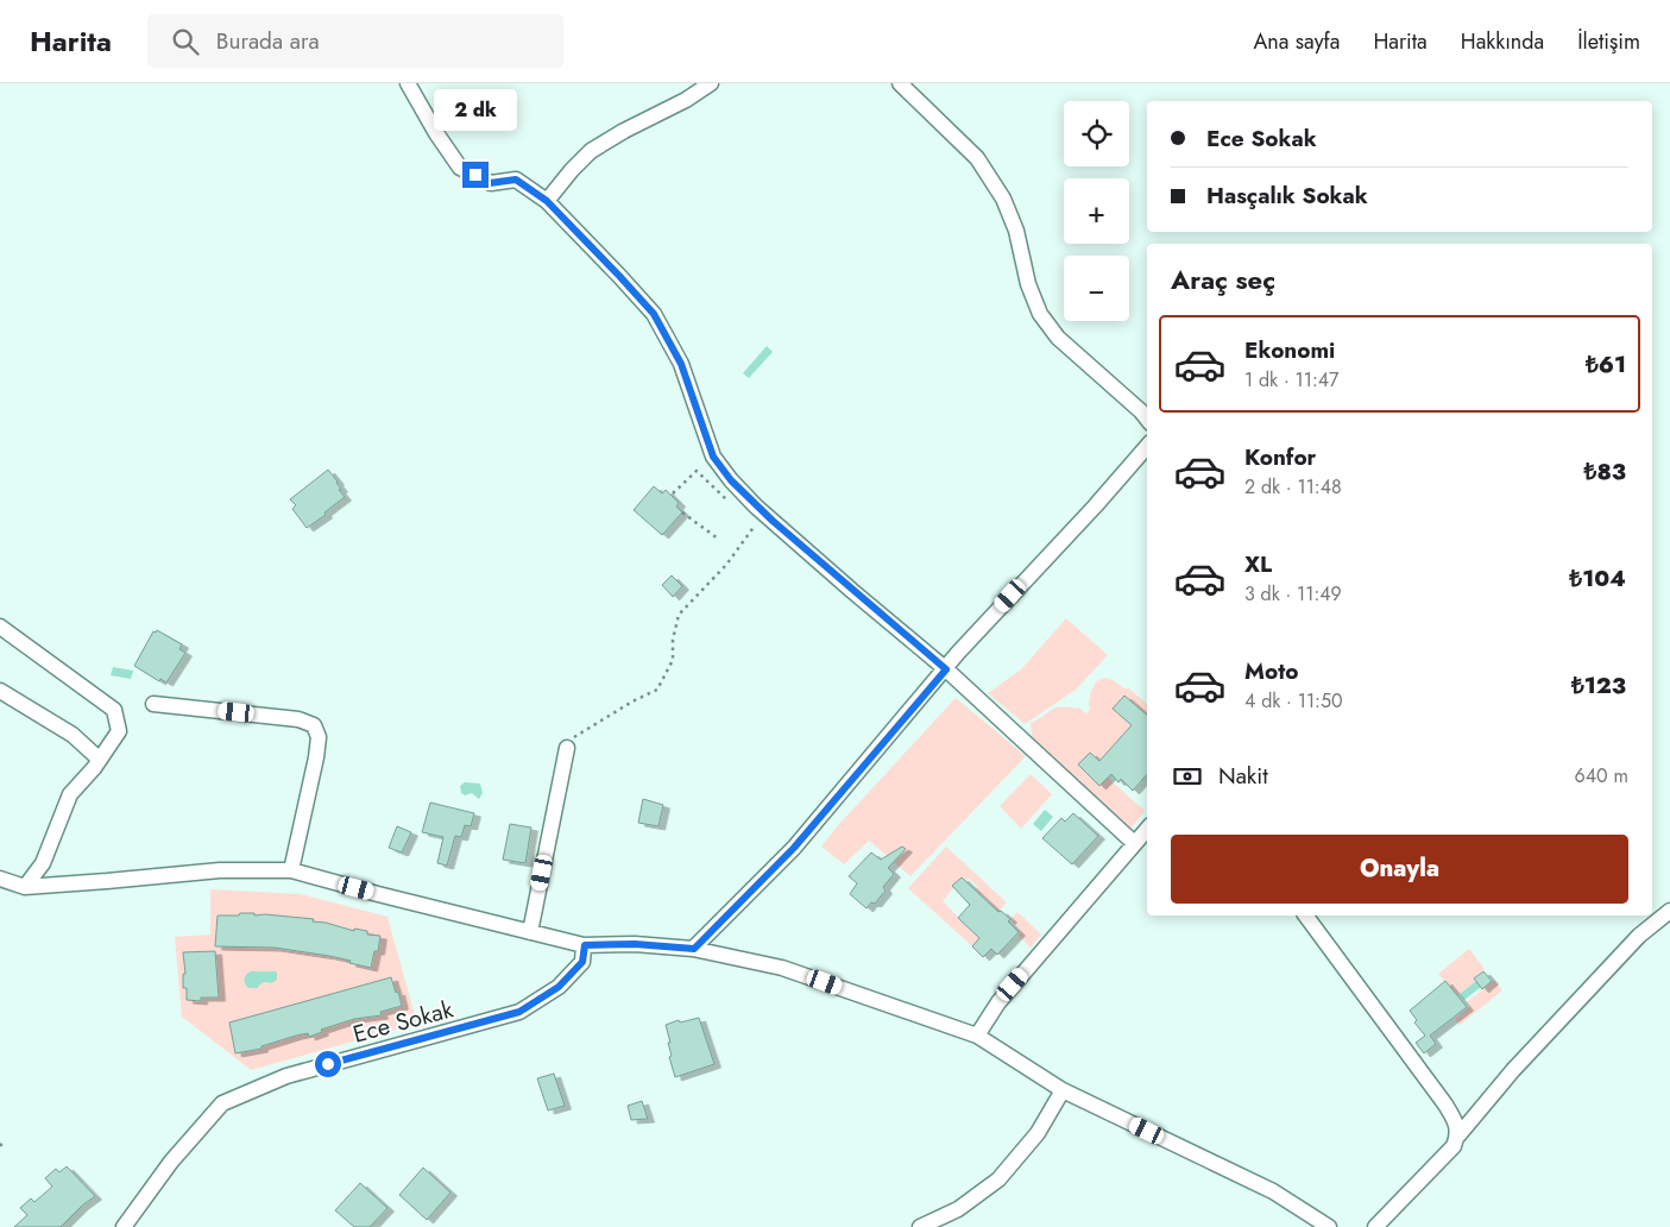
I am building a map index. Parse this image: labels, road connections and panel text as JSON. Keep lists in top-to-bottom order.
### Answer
{
  "streets": {
    "street": ["Ece Sokak"]
  },
  "page": {
    "header": "Harita",
    "search": "Burada ara",
    "nav": [
      "Ana sayfa",
      "Harita",
      "Hakkında",
      "İletişim"
    ],
    "bubble": "2 dk",
    "map_buttons": ["+", "−"],
    "banner": ["Ece Sokak", "Hasçalık Sokak"],
    "heading": "Araç seç",
    "list": [
      {
        "name": "Ekonomi",
        "note": "1 dk · 11:47",
        "value": "₺61"
      },
      {
        "name": "Konfor",
        "note": "2 dk · 11:48",
        "value": "₺83"
      },
      {
        "name": "XL",
        "note": "3 dk · 11:49",
        "value": "₺104"
      },
      {
        "name": "Moto",
        "note": "4 dk · 11:50",
        "value": "₺123"
      }
    ],
    "pay": ["Nakit", "640 m"],
    "buttons": "Onayla"
  }
}
